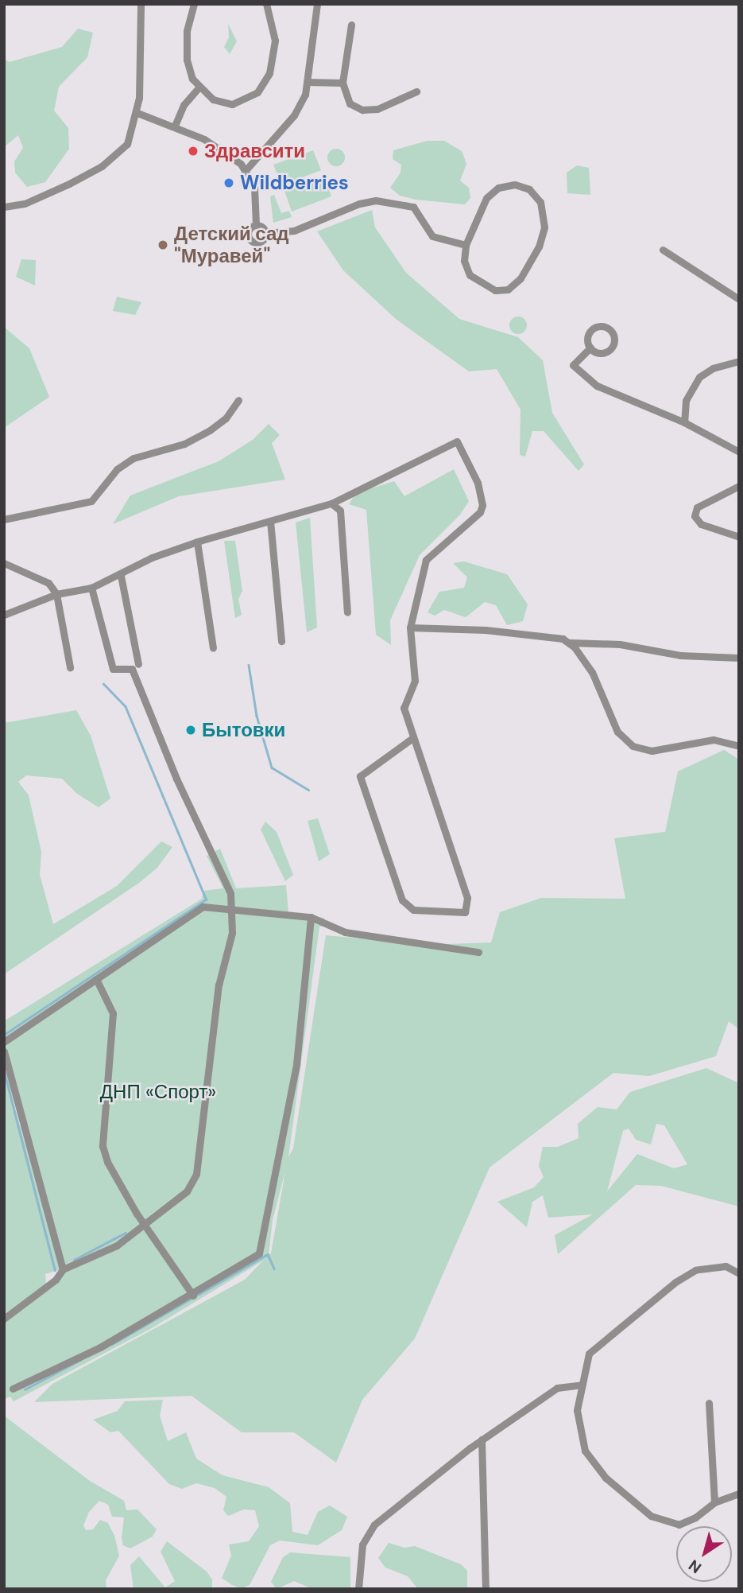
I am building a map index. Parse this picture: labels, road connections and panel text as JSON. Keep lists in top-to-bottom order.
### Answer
{
  "parks": ["ДНП «Спорт»"],
  "places": [
    "Здравсити",
    "Wildberries",
    "Детский сад \"Муравей\"",
    "Бытовки"
  ],
  "north": "bottom left"
}
